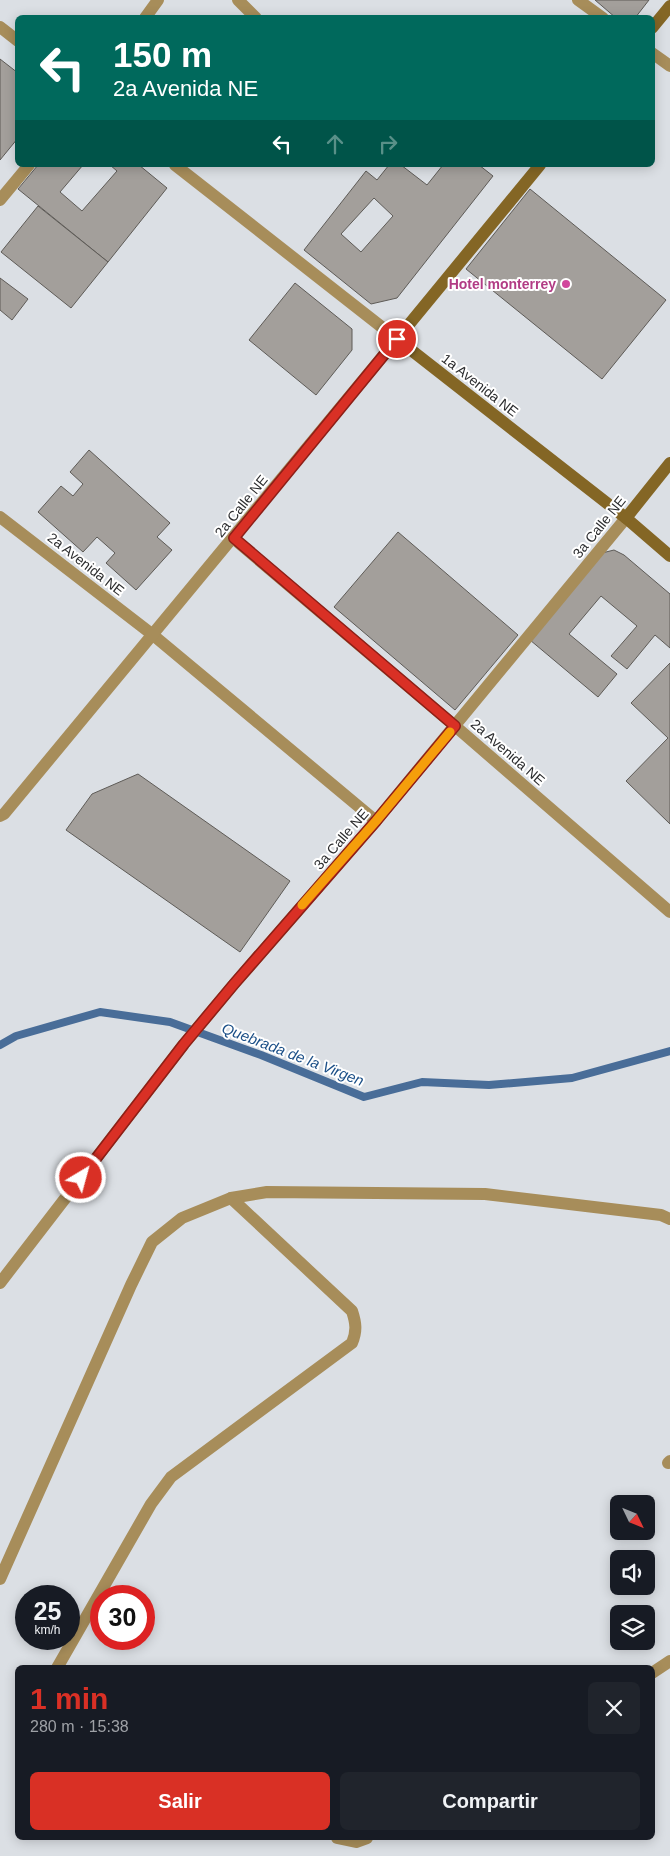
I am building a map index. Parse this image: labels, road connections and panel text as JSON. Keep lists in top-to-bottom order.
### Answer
{
  "streets": {
    "main road": ["1a Avenida NE", "2a Calle NE", "3a Calle NE"],
    "street": ["2a Avenida NE"]
  },
  "crossings": [
    ["1a Avenida NE", "2a Calle NE"],
    ["1a Avenida NE", "3a Calle NE"],
    ["2a Calle NE", "2a Avenida NE"],
    ["3a Calle NE", "2a Avenida NE"]
  ],
  "water": ["Quebrada de la Virgen"],
  "places": ["Hotel monterrey"],
  "north": "bottom right",
  "page": {
    "turn": ["150 m", "2a Avenida NE"],
    "speed": "25 km/h",
    "limit": "30",
    "heading": ["1 min", "280 m · 15:38"],
    "buttons": ["Salir", "Compartir"]
  }
}
